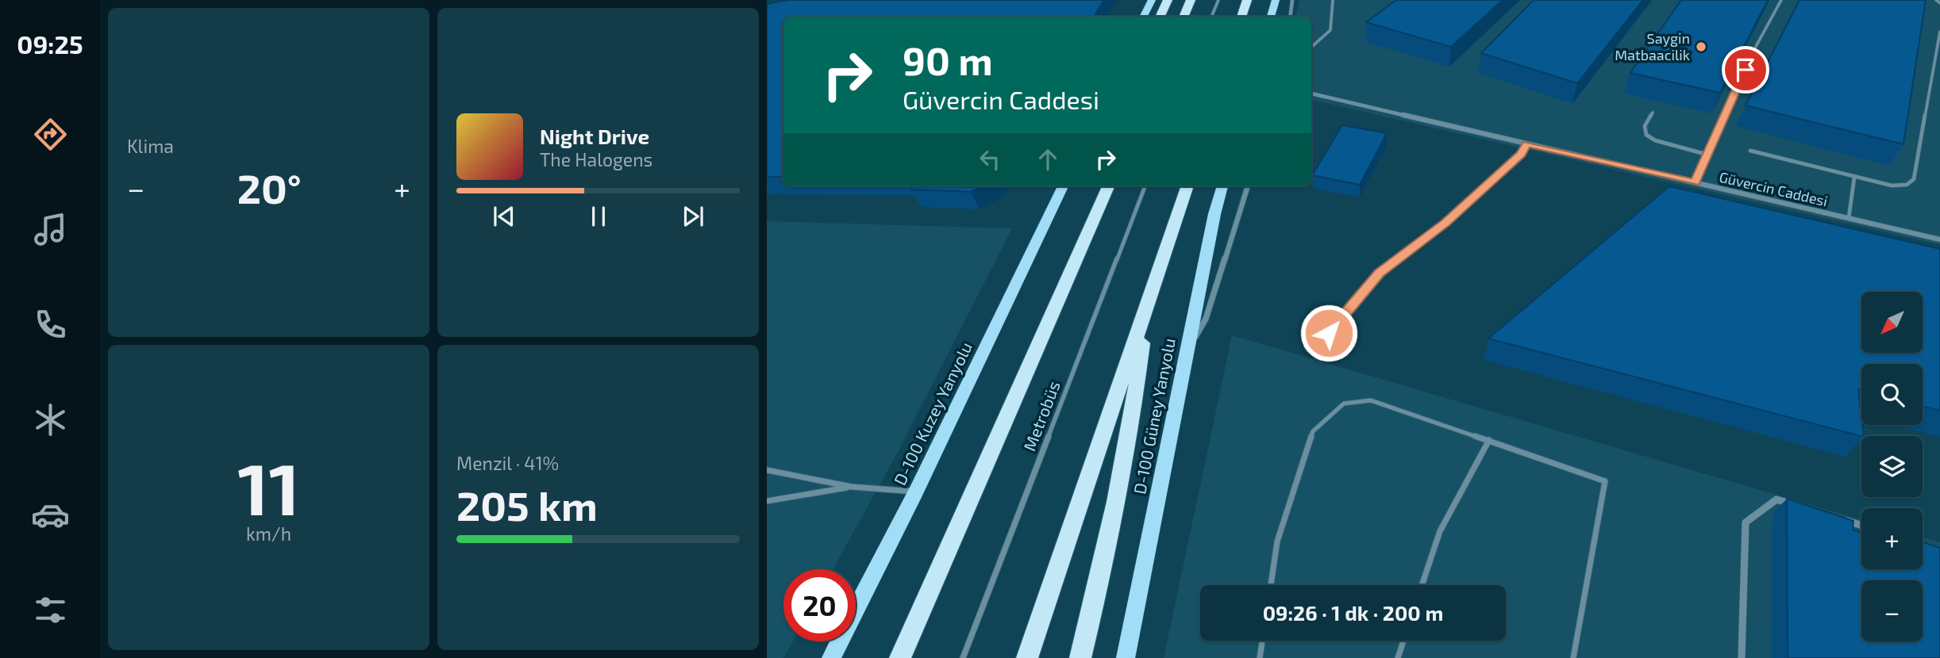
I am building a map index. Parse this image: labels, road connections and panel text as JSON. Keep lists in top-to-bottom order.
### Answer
{
  "streets": {
    "main road": ["D-100 Kuzey Yanyolu", "D-100 Güney Yanyolu"],
    "street": ["Güvercin Caddesi"],
    "lane": ["Metrobüs"]
  },
  "places": ["Saygin Matbaacilik"],
  "north": "bottom left",
  "page": {
    "tabs": "09:25",
    "tile": [
      "Klima",
      ["11", "km/h"],
      ["Menzil · 41%", "205 km"]
    ],
    "turn": ["90 m", "Güvercin Caddesi"],
    "song": ["Night Drive", "The Halogens"],
    "heat": ["−", "20°", "+"],
    "map_buttons": ["+", "−"],
    "limit": "20",
    "trip": "09:26 · 1 dk · 200 m"
  }
}
